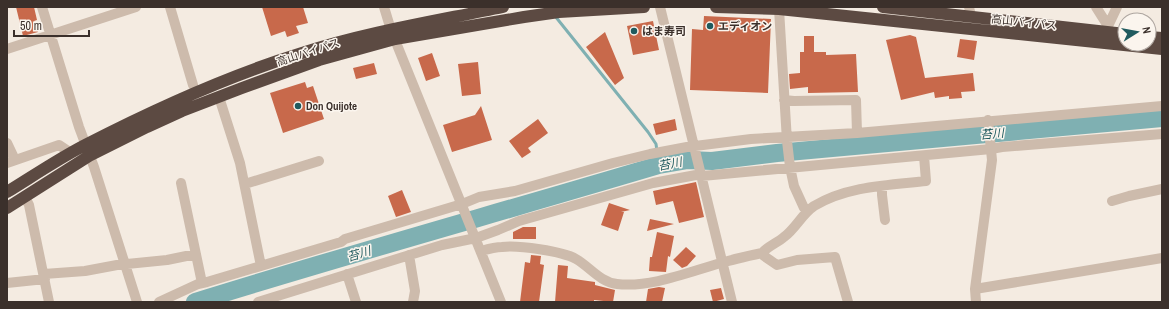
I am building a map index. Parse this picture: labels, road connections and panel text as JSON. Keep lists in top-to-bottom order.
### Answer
{
  "streets": {
    "highway": ["高山バイパス"]
  },
  "water": ["苔川"],
  "places": ["エディオン", "はま寿司", "Don Quijote"],
  "scale_bar": "50 m",
  "north": "right"
}
